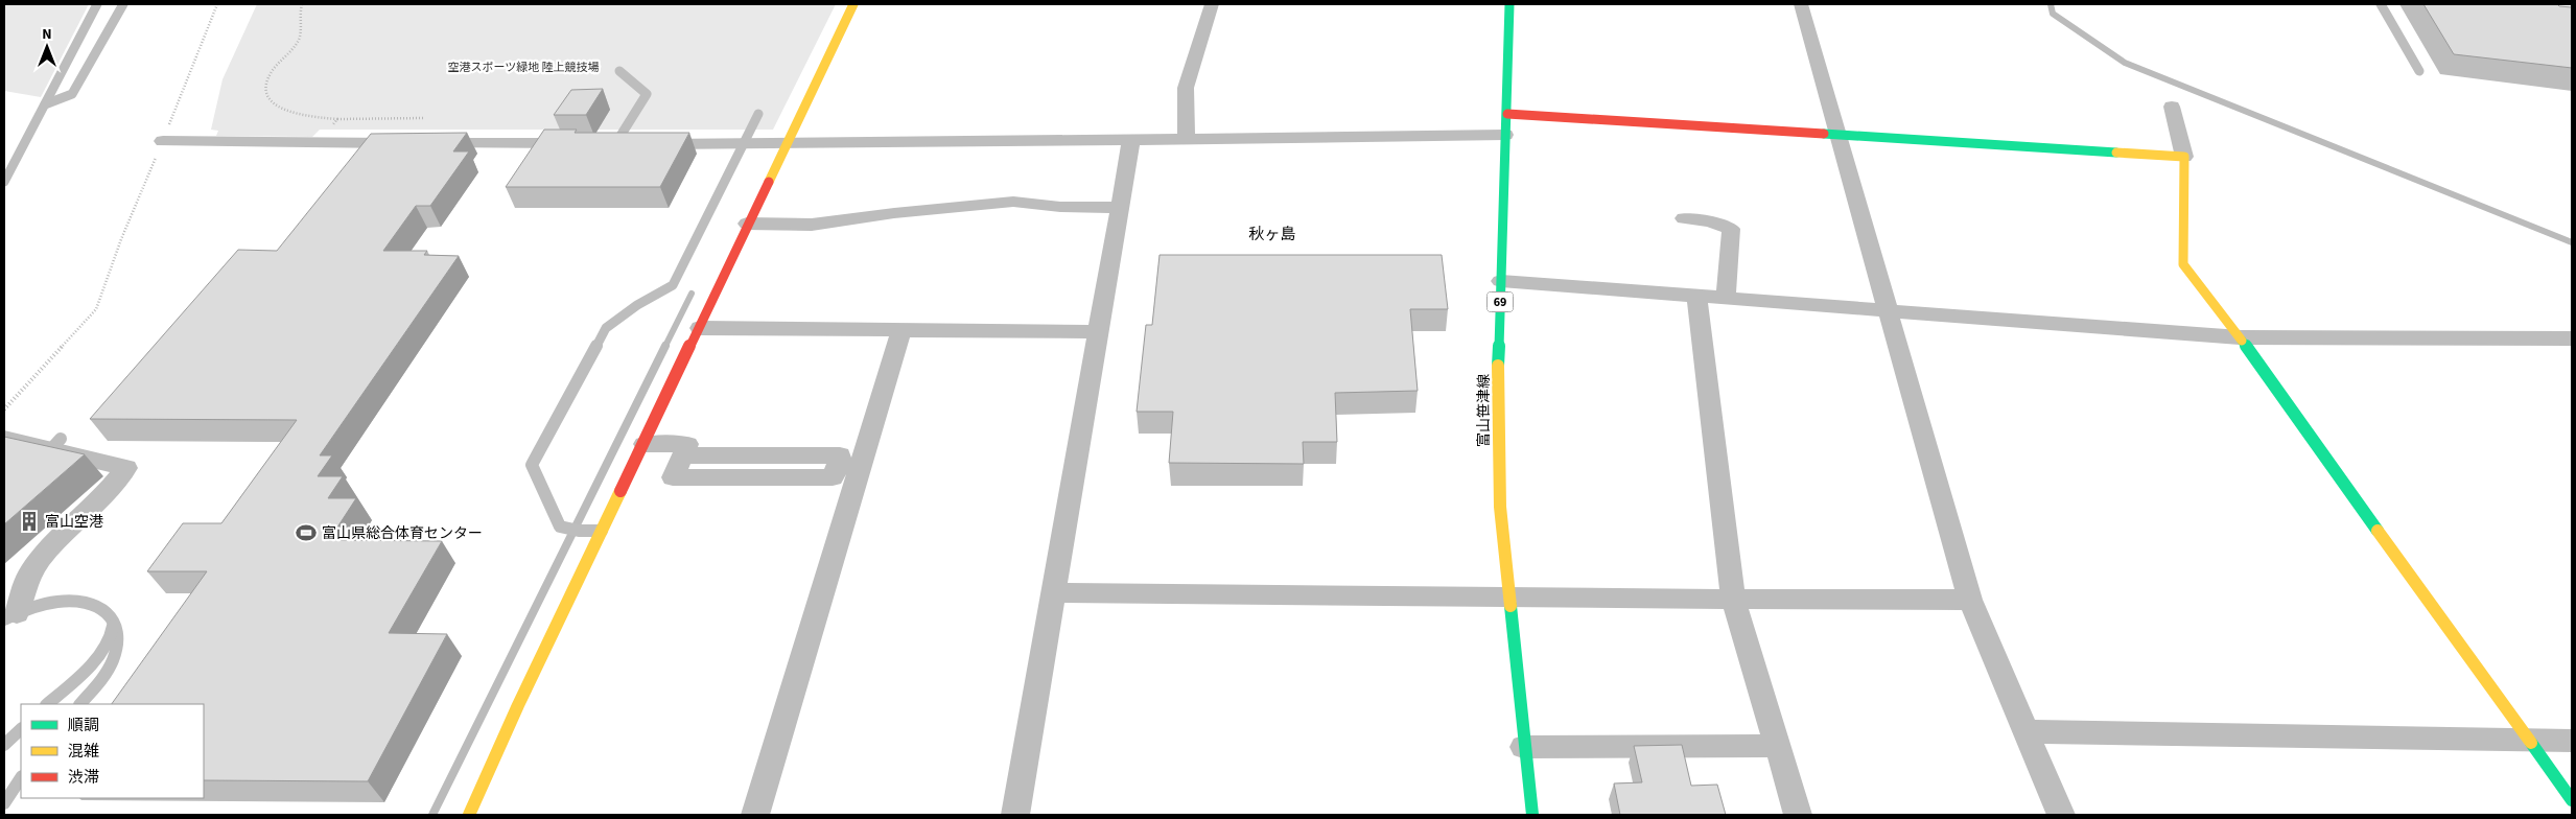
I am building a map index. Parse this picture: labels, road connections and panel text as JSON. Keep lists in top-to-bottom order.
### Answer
{
  "streets": {
    "street": ["69", "富山笹津線"]
  },
  "districts": ["秋ヶ島"],
  "parks": ["空港スポーツ緑地 陸上競技場"],
  "places": {
    "building": ["富山空港"],
    "sports": ["富山県総合体育センター"]
  },
  "legend": ["順調", "混雑", "渋滞"],
  "north": "top"
}
